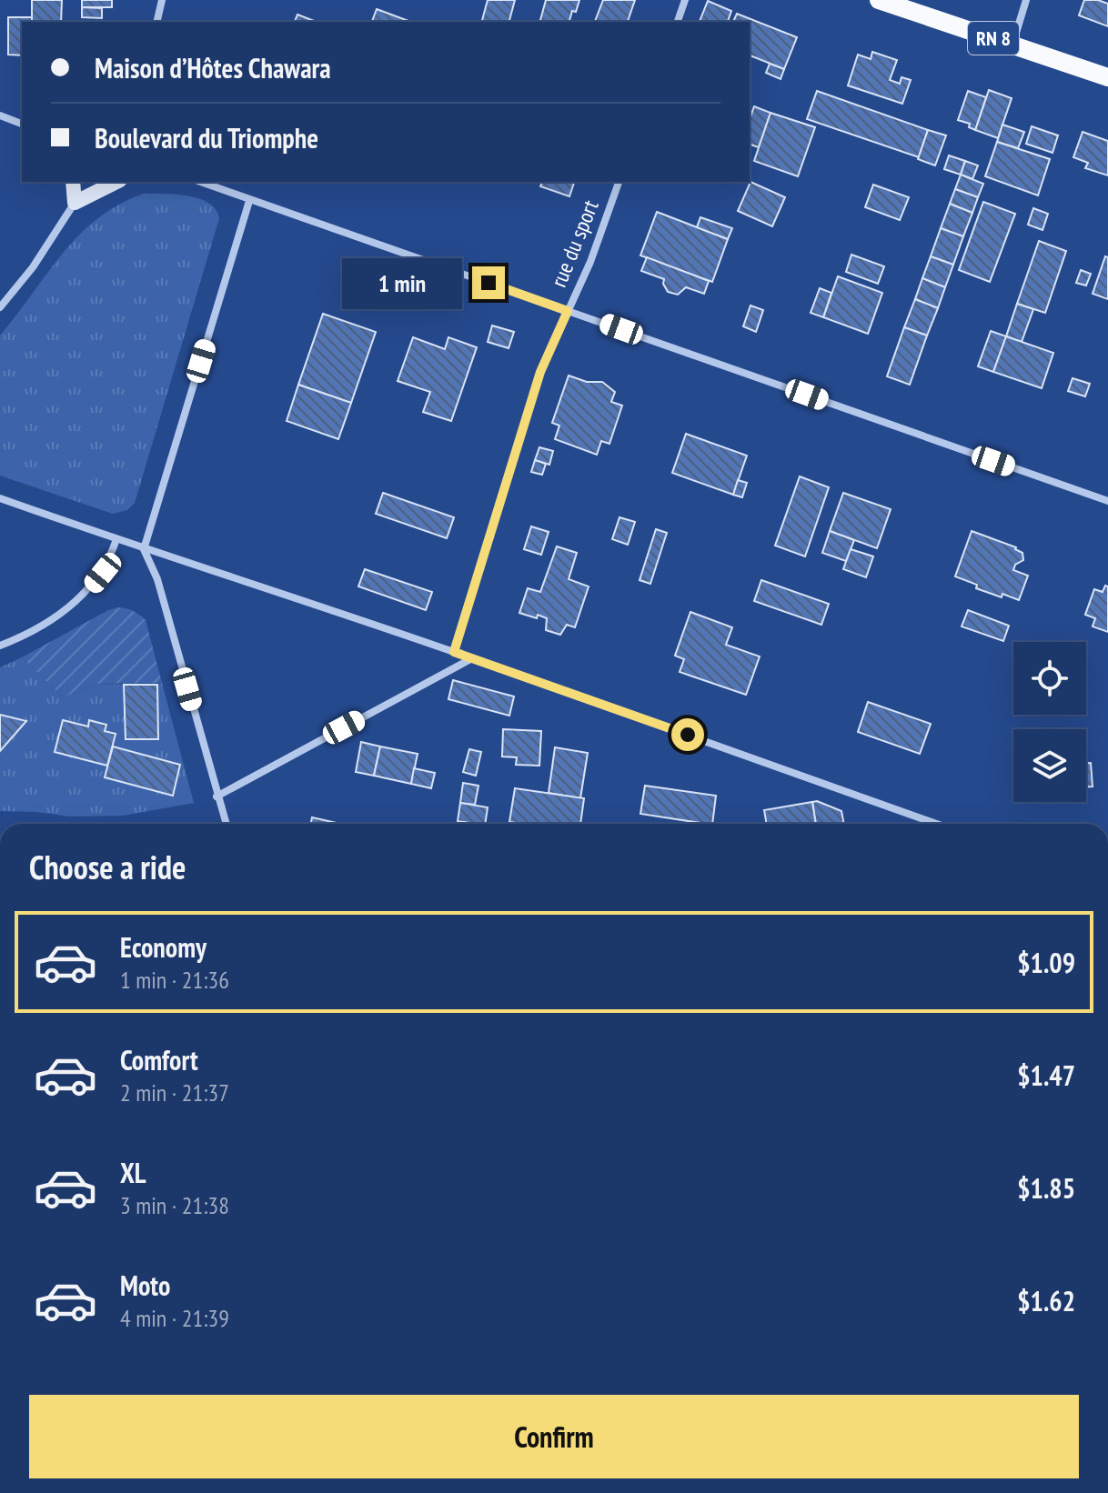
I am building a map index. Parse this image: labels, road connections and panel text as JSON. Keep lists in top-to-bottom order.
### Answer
{
  "streets": {
    "main road": ["RN 8"],
    "street": ["rue du sport"]
  },
  "page": {
    "banner": ["Maison d’Hôtes Chawara", "Boulevard du Triomphe"],
    "bubble": "1 min",
    "heading": "Choose a ride",
    "list": [
      {
        "name": "Economy",
        "note": "1 min · 21:36",
        "value": "$1.09"
      },
      {
        "name": "Comfort",
        "note": "2 min · 21:37",
        "value": "$1.47"
      },
      {
        "name": "XL",
        "note": "3 min · 21:38",
        "value": "$1.85"
      },
      {
        "name": "Moto",
        "note": "4 min · 21:39",
        "value": "$1.62"
      }
    ],
    "buttons": "Confirm"
  }
}
